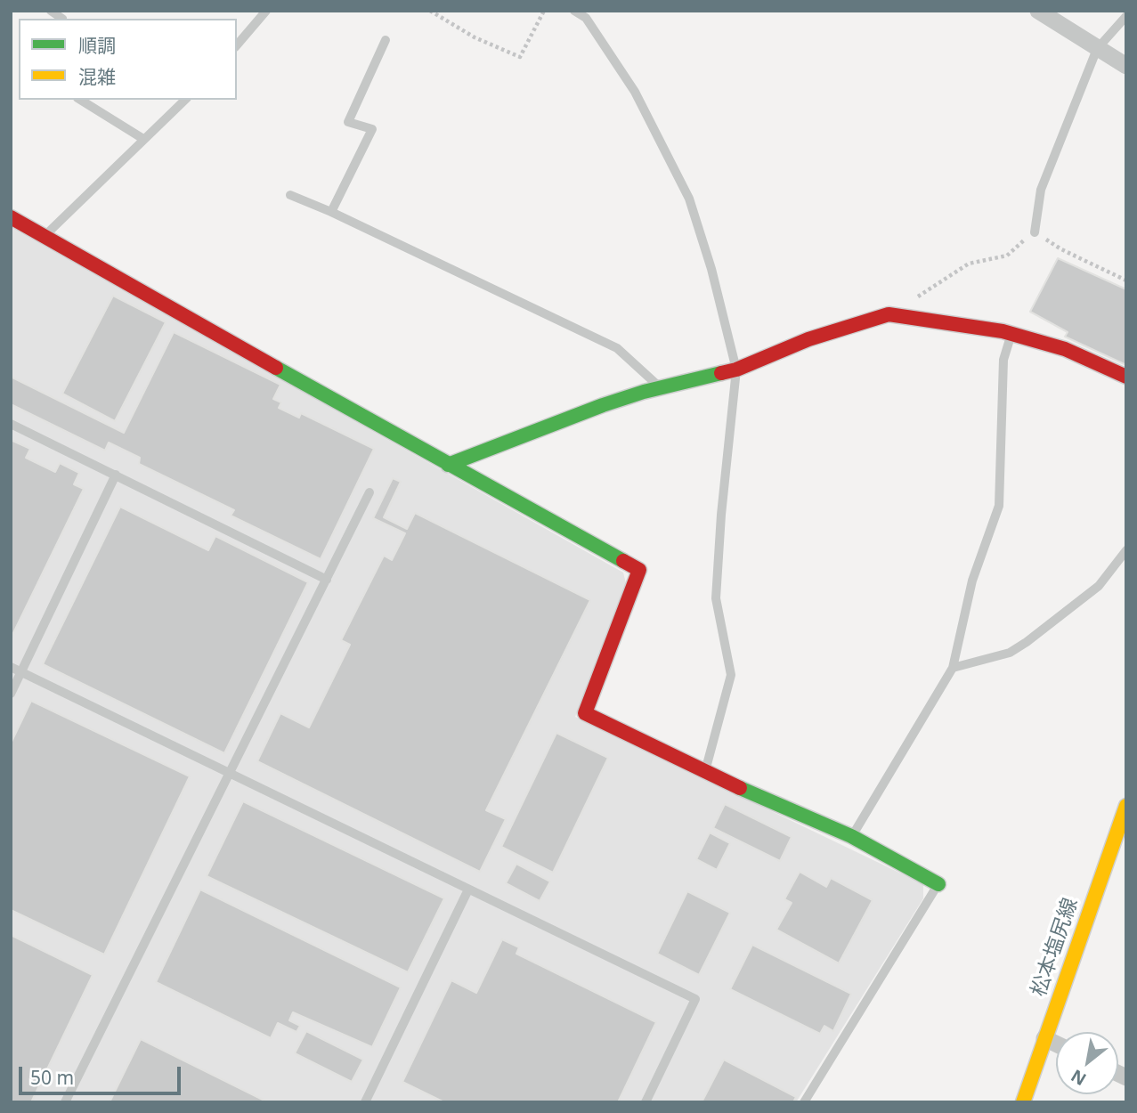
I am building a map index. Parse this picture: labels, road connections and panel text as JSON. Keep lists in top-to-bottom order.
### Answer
{
  "streets": {
    "street": ["松本塩尻線"]
  },
  "legend": ["順調", "混雑"],
  "scale_bar": "50 m",
  "north": "bottom left"
}
